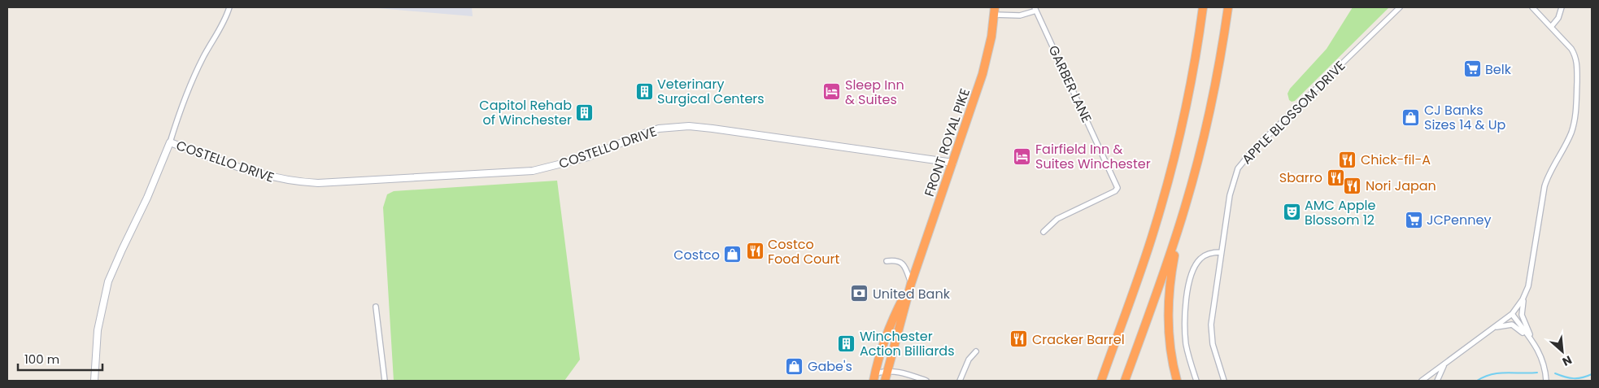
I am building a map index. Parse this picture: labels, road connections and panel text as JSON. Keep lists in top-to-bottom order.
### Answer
{
  "streets": {
    "highway": ["FRONT ROYAL PIKE"],
    "street": ["GARBER LANE", "APPLE BLOSSOM DRIVE", "COSTELLO DRIVE"]
  },
  "crossings": [
    ["GARBER LANE", "FRONT ROYAL PIKE"],
    ["FRONT ROYAL PIKE", "COSTELLO DRIVE"]
  ],
  "places": {
    "supermarket": ["Belk", "JCPenney"],
    "building": ["Veterinary Surgical Centers", "Capitol Rehab of Winchester", "Winchester Action Billiards"],
    "hotel": ["Sleep Inn & Suites", "Fairfield Inn & Suites Winchester"],
    "shop": ["CJ Banks Sizes 14 & Up", "Costco", "Gabe's"],
    "restaurant": [
      "Chick-fil-A",
      "Sbarro",
      "Nori Japan",
      "Costco Food Court",
      "Cracker Barrel"
    ],
    "theatre": ["AMC Apple Blossom 12"],
    "bank": ["United Bank"]
  },
  "scale_bar": "100 m",
  "north": "bottom right"
}
